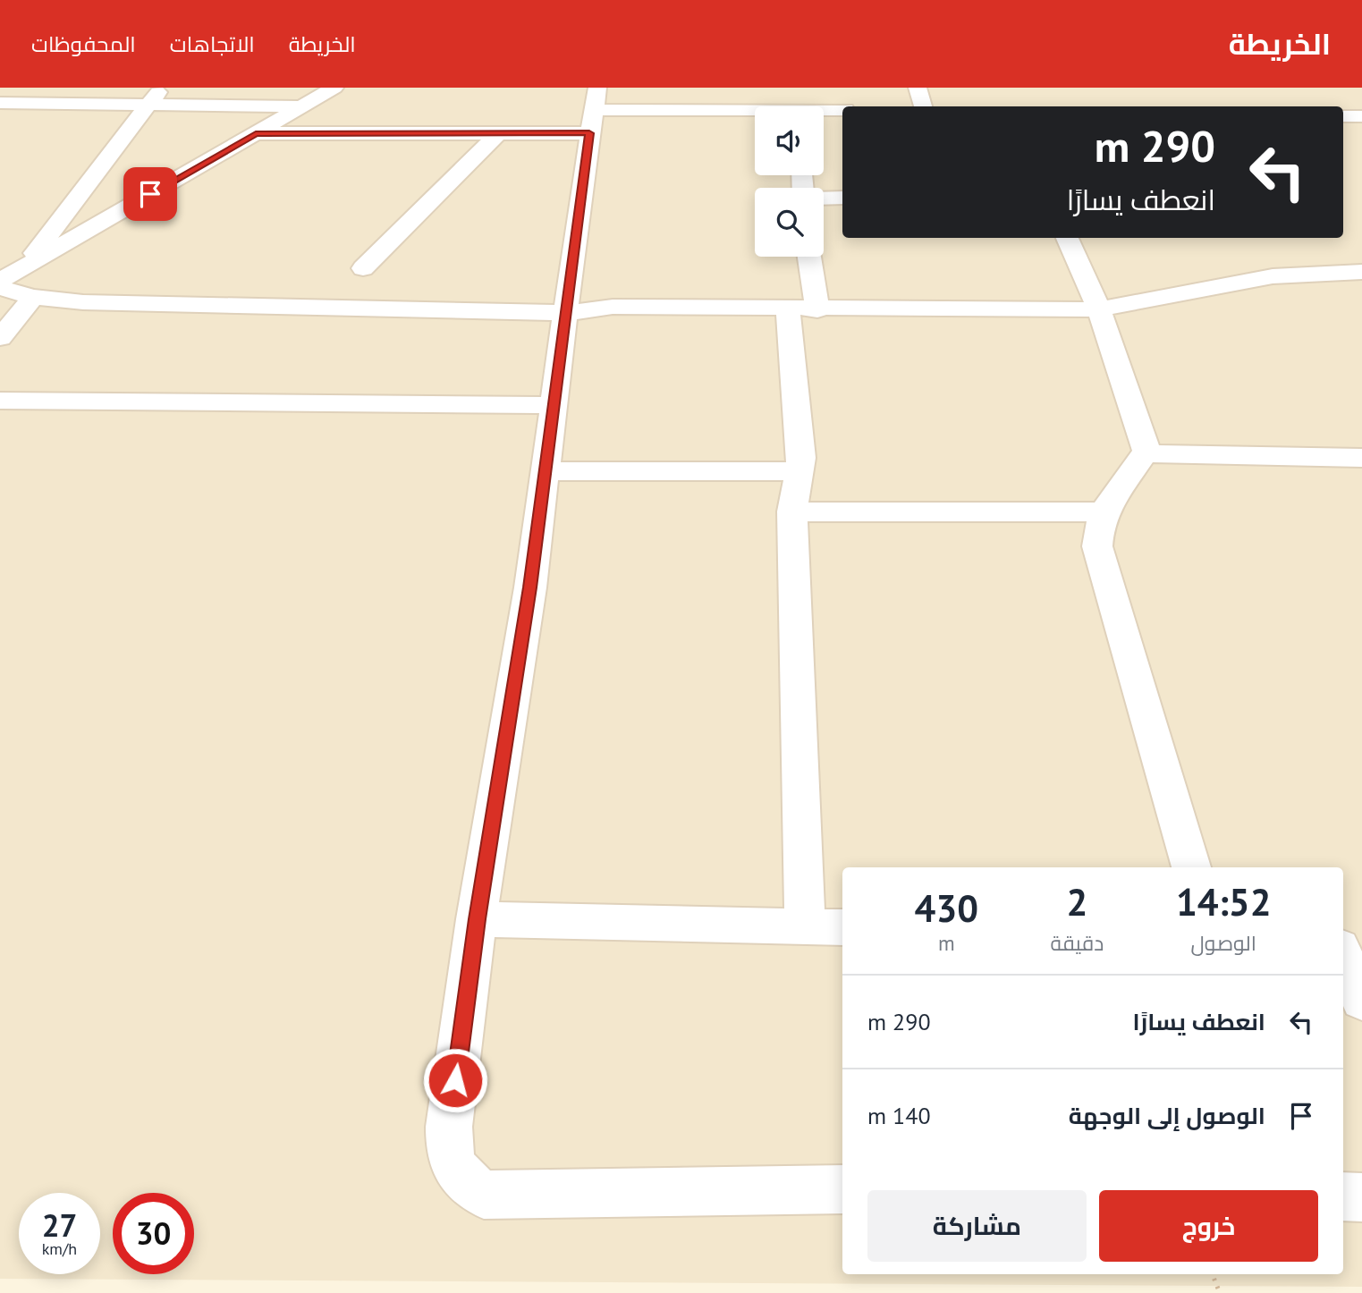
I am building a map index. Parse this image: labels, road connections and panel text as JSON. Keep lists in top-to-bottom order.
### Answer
{
  "page": {
    "header": "الخريطة",
    "nav": ["الخريطة", "الاتجاهات", "المحفوظات"],
    "turn": ["290 m", "انعطف يسارًا"],
    "eta": [
      "14:52",
      "الوصول",
      "2",
      "دقيقة",
      "430",
      "m"
    ],
    "list": [
      {
        "name": "انعطف يسارًا",
        "value": "290 m"
      },
      {
        "name": "الوصول إلى الوجهة",
        "value": "140 m"
      }
    ],
    "buttons": ["خروج", "مشاركة"],
    "speed": "27 km/h",
    "limit": "30"
  }
}
